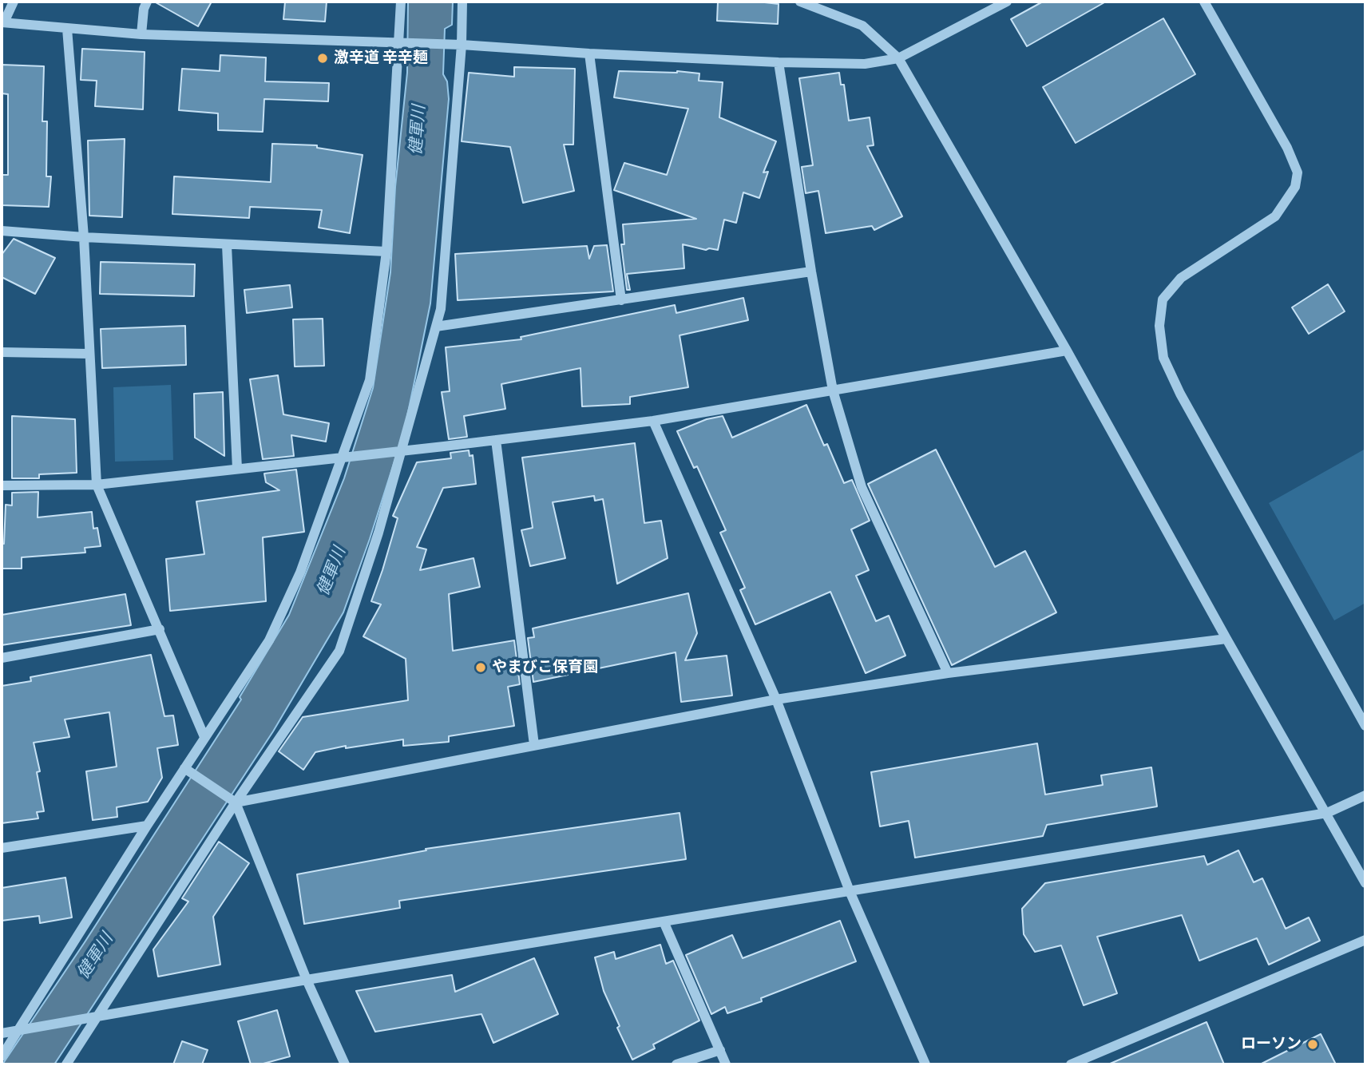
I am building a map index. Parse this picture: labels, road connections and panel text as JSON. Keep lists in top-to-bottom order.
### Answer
{
  "water": ["健軍川"],
  "places": ["激辛道 辛辛麺", "やまびこ保育園", "ローソン"]
}
